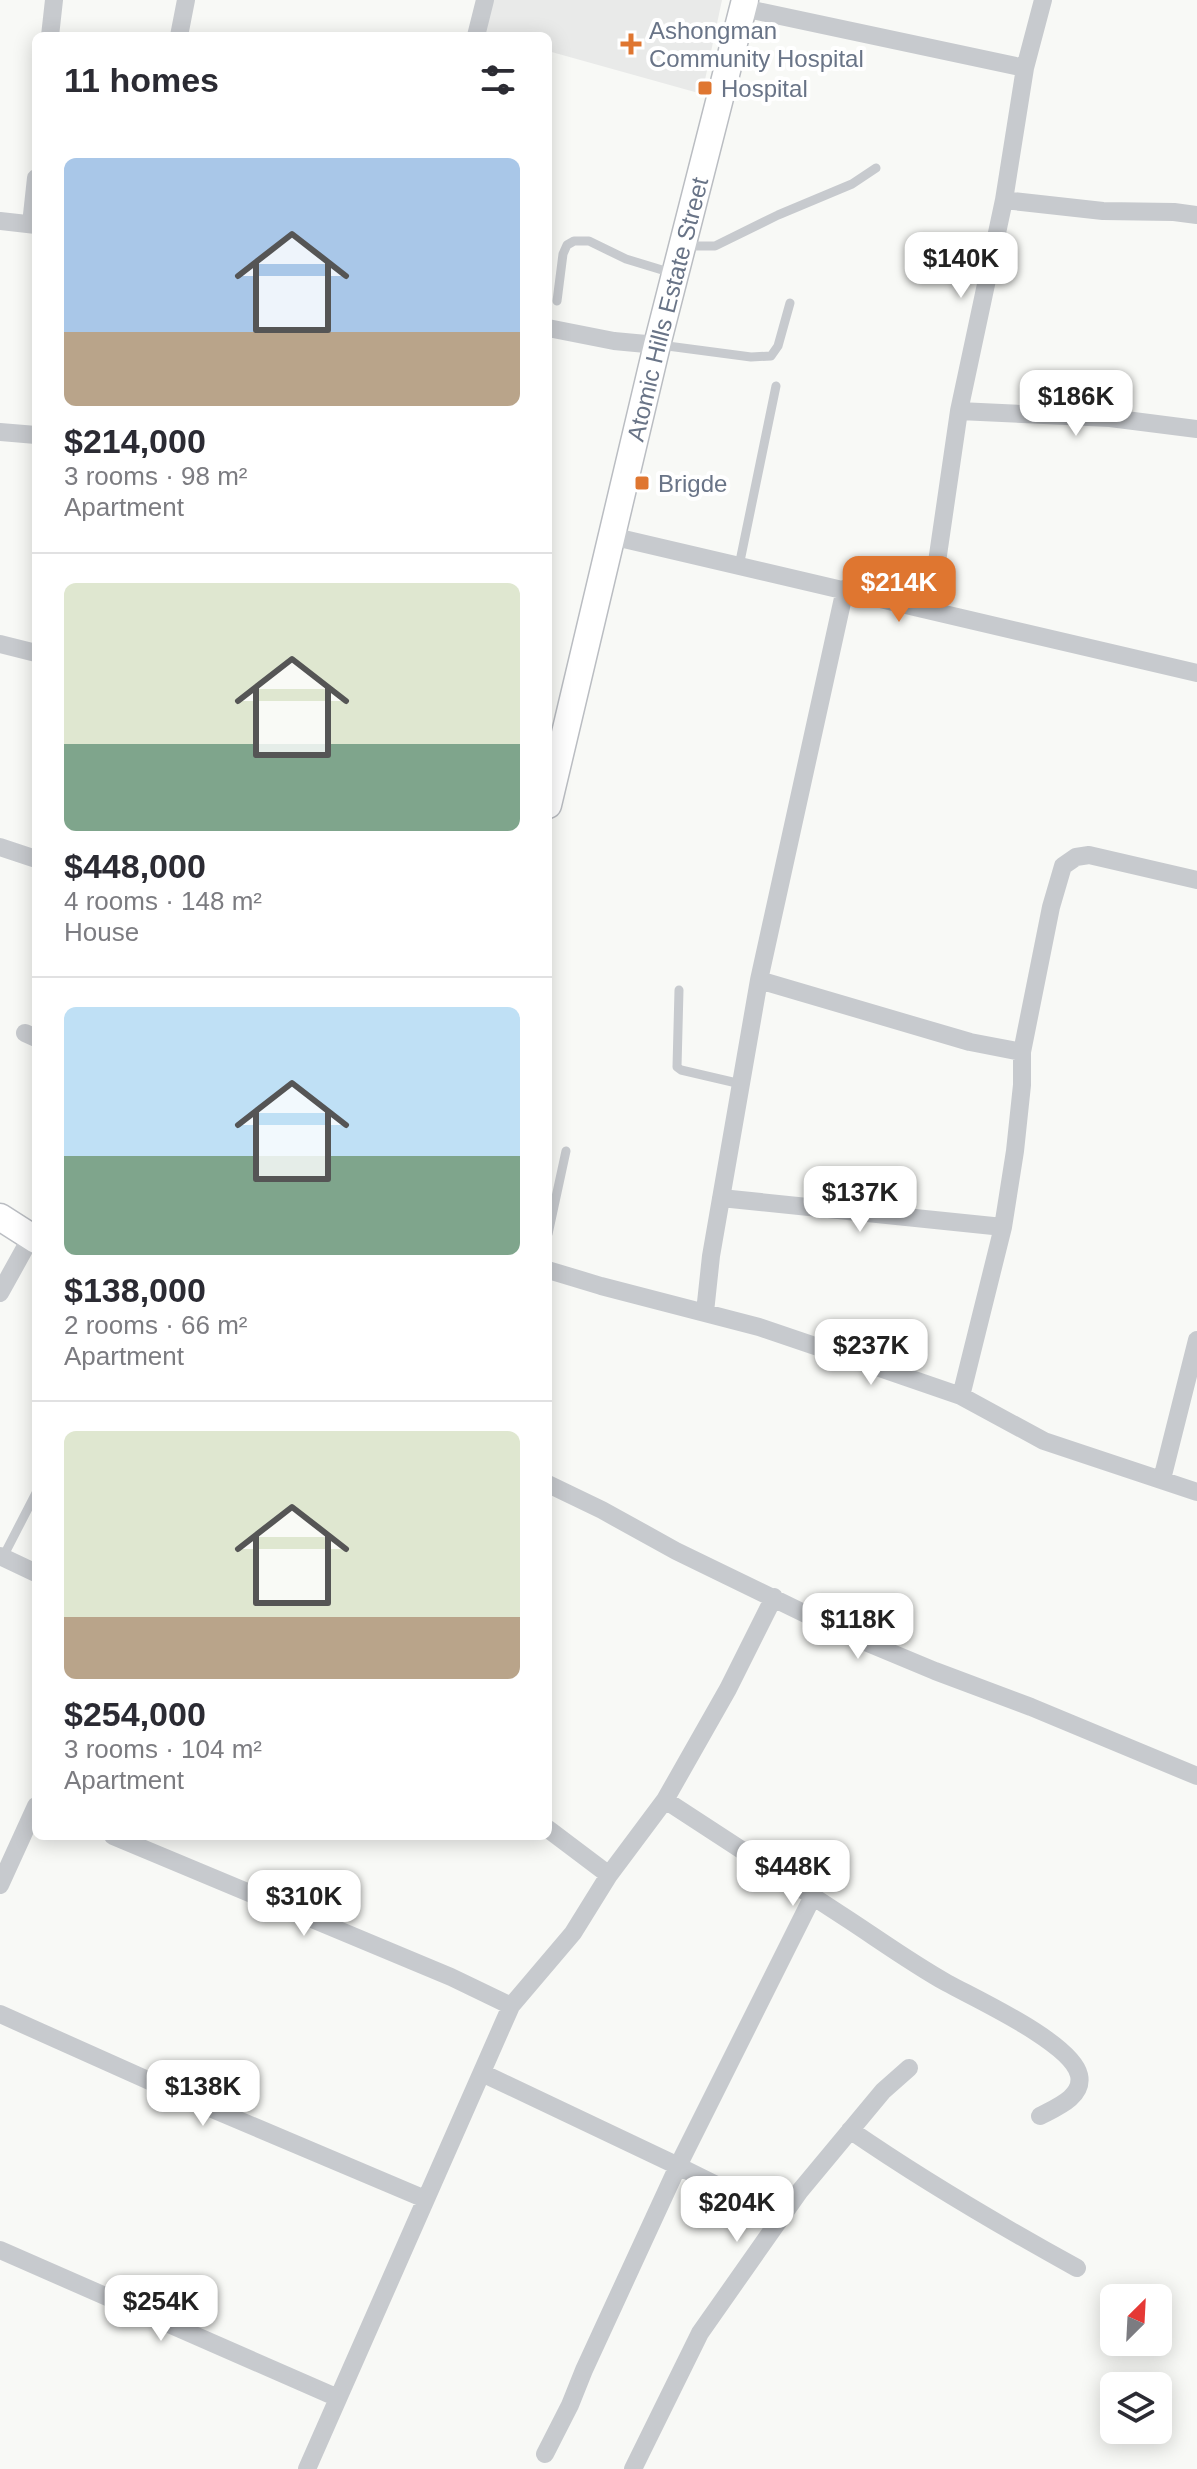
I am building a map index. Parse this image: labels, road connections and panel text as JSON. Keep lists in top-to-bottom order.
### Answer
{
  "streets": {
    "street": ["Atomic Hills Estate Street"]
  },
  "places": {
    "health": ["Ashongman Community Hospital"],
    "transit": ["Hospital", "Brigde"]
  },
  "north": "top right",
  "page": {
    "heading": "11 homes",
    "list": [
      {
        "name": "$214,000",
        "note": "3 rooms · 98 m² · Apartment"
      },
      {
        "name": "$448,000",
        "note": "4 rooms · 148 m² · House"
      },
      {
        "name": "$138,000",
        "note": "2 rooms · 66 m² · Apartment"
      },
      {
        "name": "$254,000",
        "note": "3 rooms · 104 m² · Apartment"
      }
    ],
    "price": [
      "$140K",
      "$186K",
      "$214K",
      "$137K",
      "$237K",
      "$118K",
      "$448K",
      "$310K",
      "$138K",
      "$204K",
      "$254K"
    ]
  }
}
